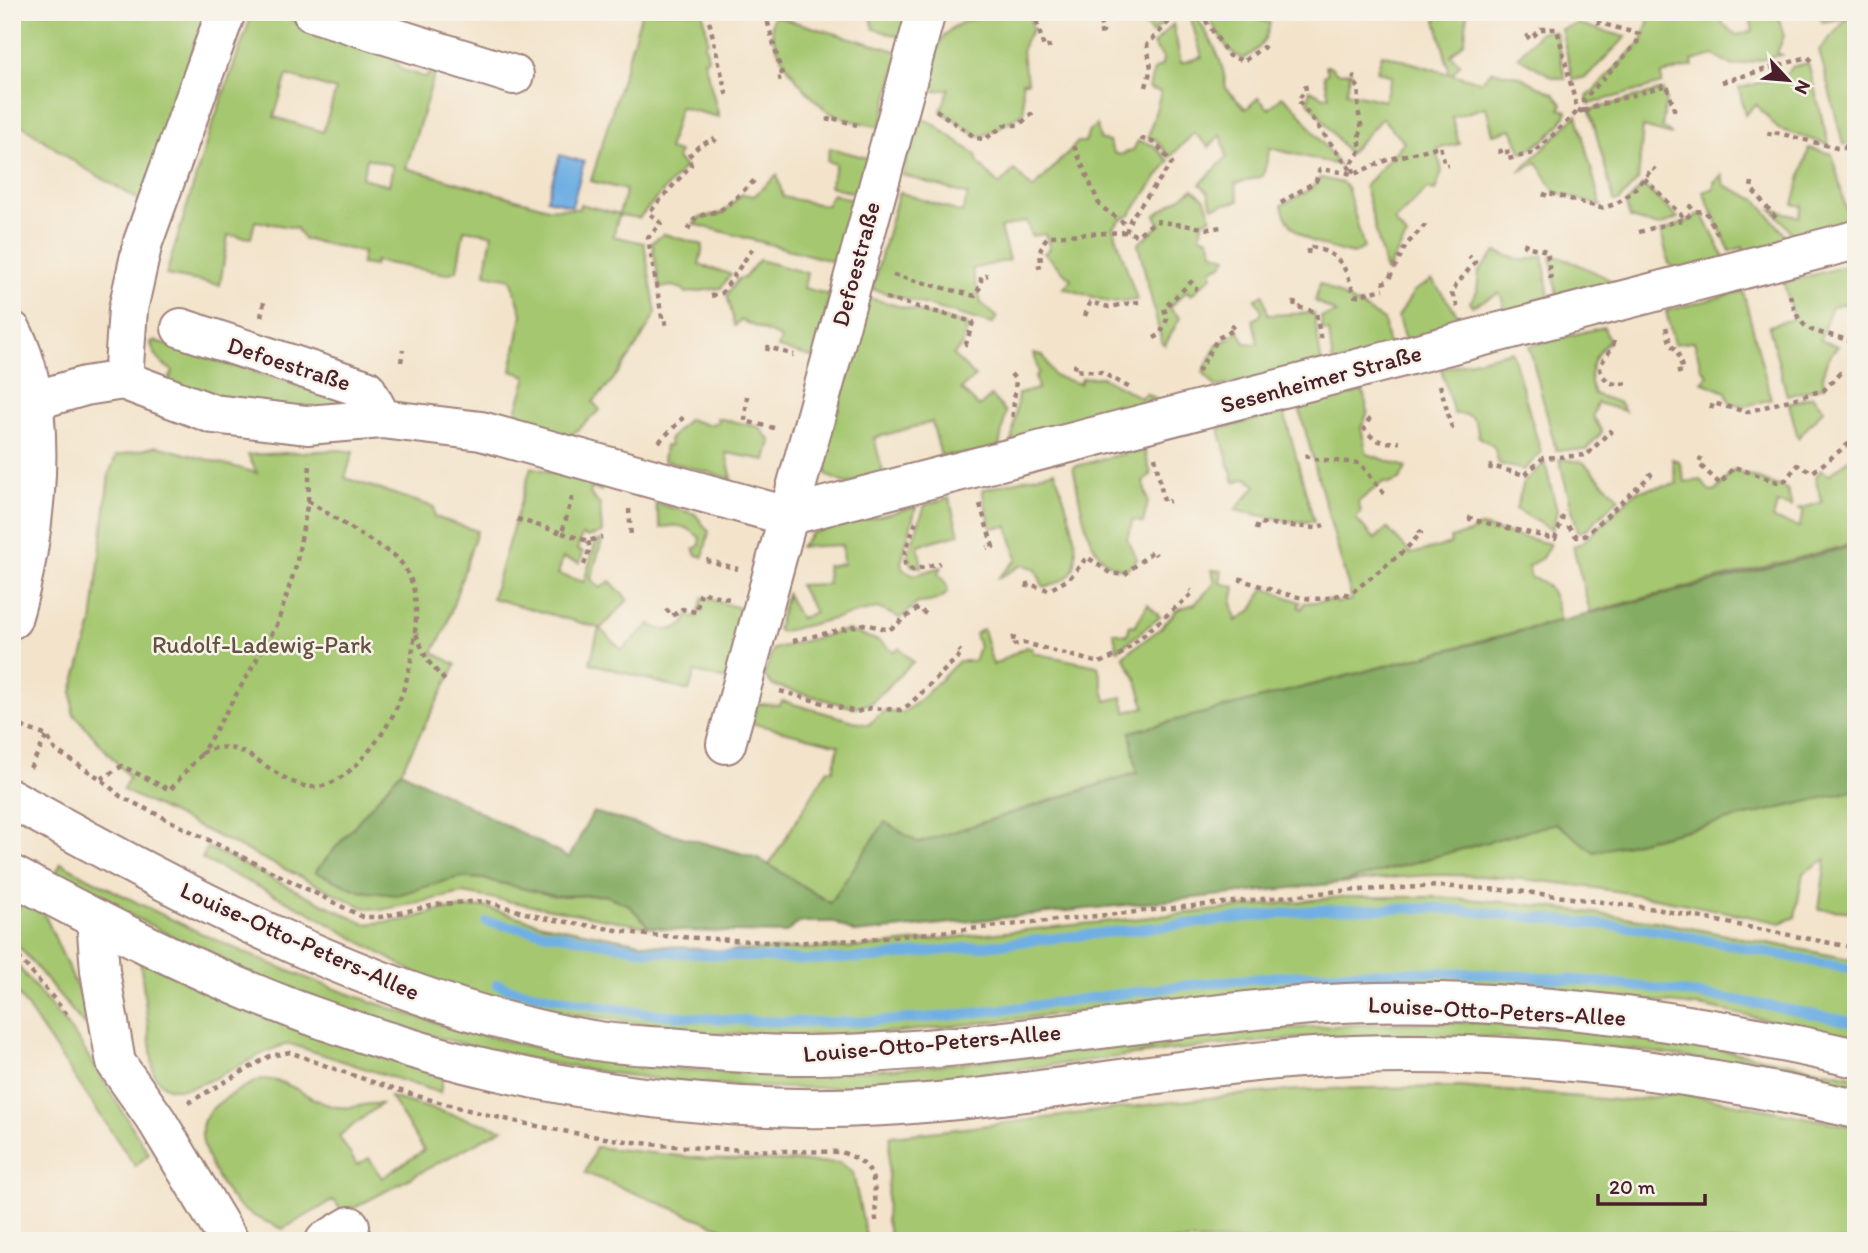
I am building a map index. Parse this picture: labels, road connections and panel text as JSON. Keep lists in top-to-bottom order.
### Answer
{
  "streets": {
    "main road": ["Defoestraße", "Sesenheimer Straße", "Louise-Otto-Peters-Allee"]
  },
  "crossings": [
    ["Defoestraße", "Sesenheimer Straße"]
  ],
  "parks": ["Rudolf-Ladewig-Park"],
  "scale_bar": "20 m",
  "north": "bottom right"
}
